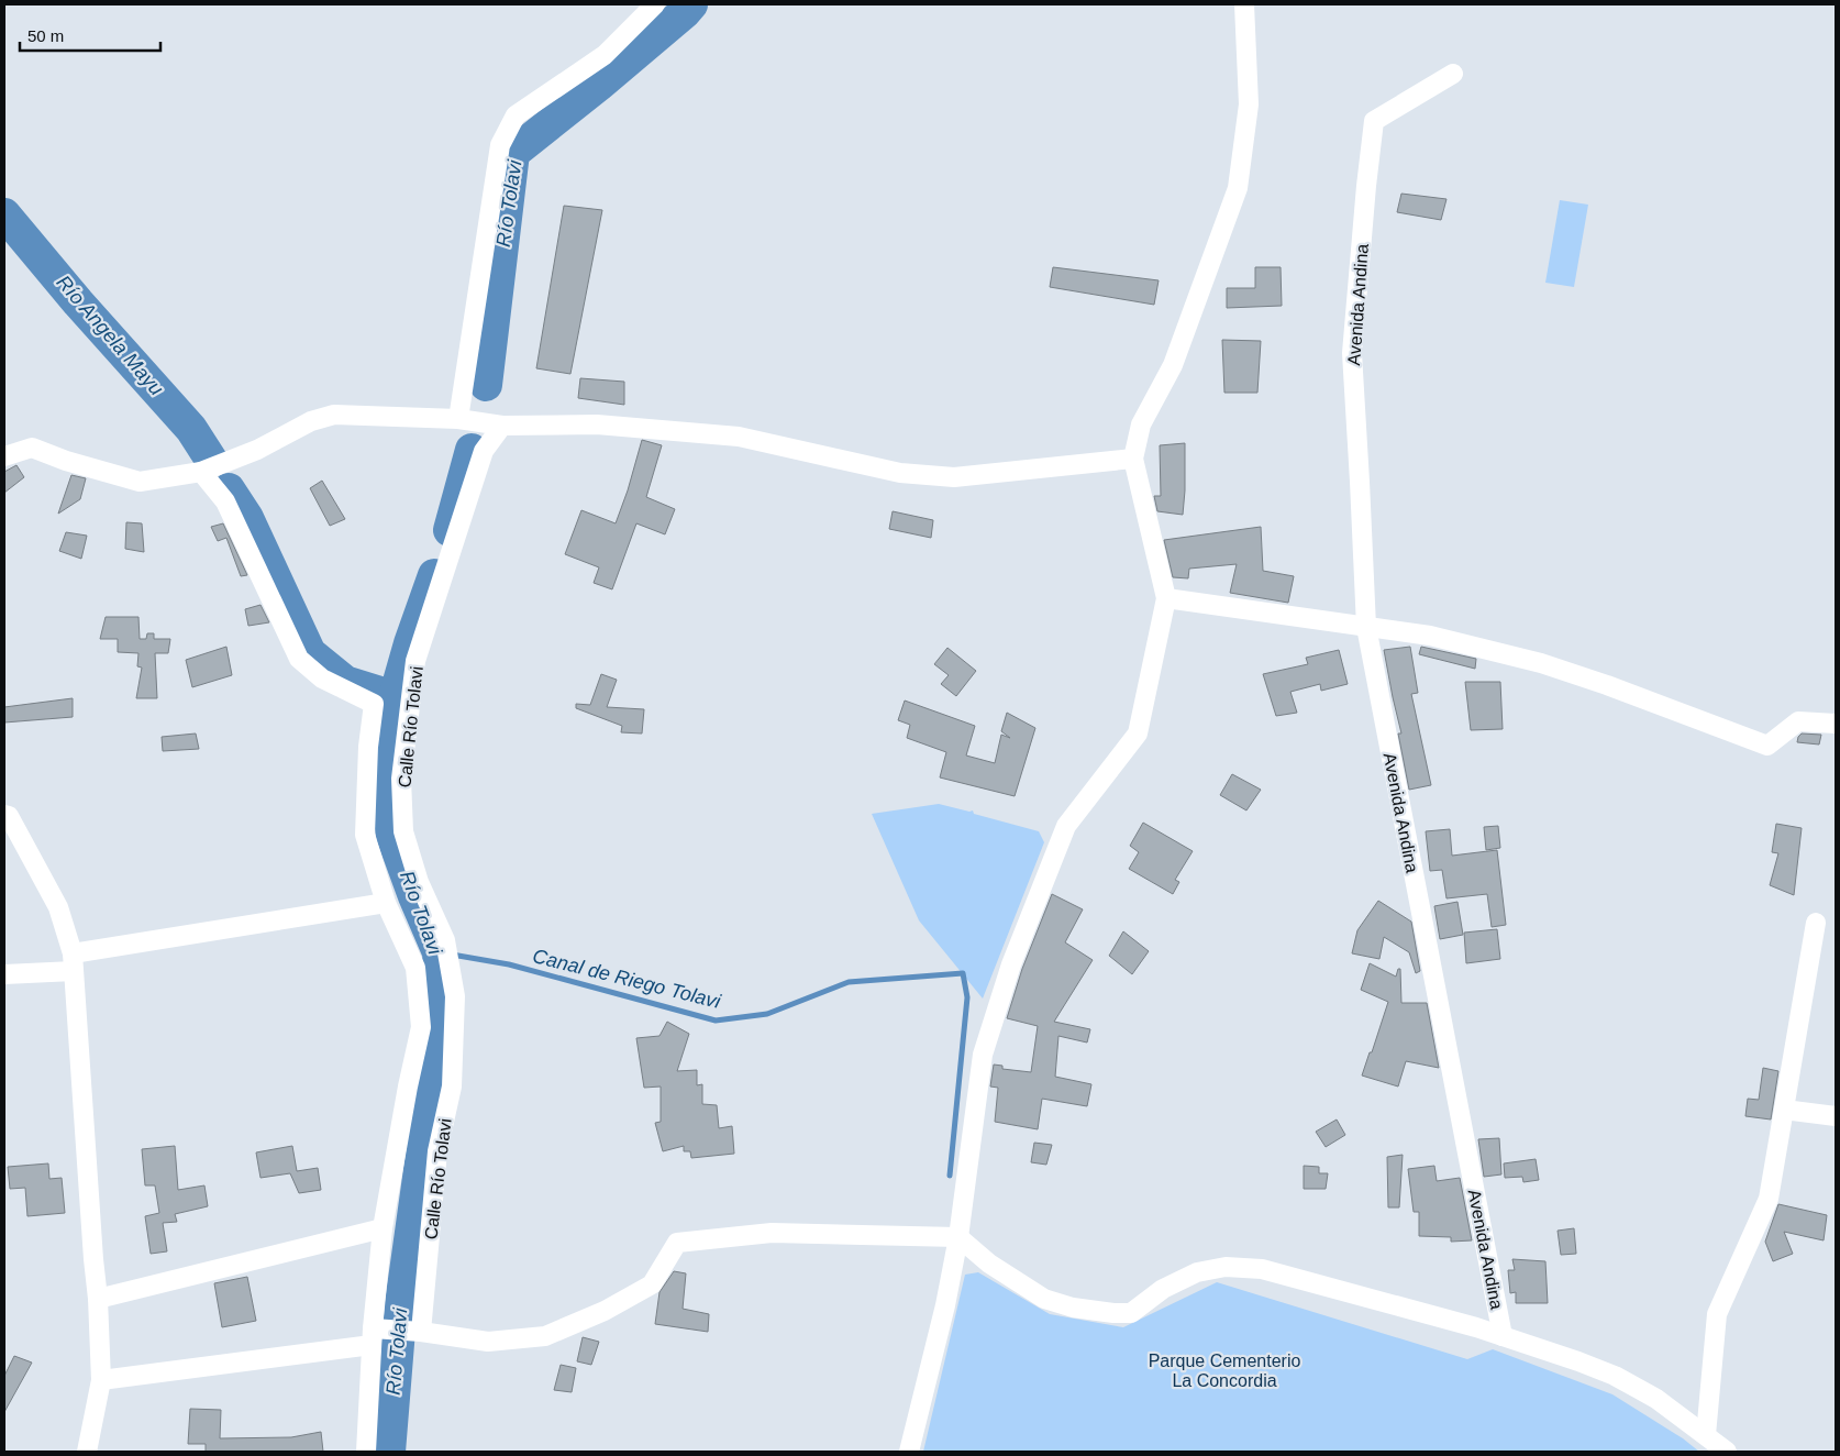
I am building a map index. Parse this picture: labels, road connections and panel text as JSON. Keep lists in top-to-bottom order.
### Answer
{
  "streets": {
    "street": ["Avenida Andina", "Calle Río Tolavi"]
  },
  "water": ["Río Tolavi", "Río Angela Mayu", "Canal de Riego Tolavi"],
  "parks": ["Parque Cementerio La Concordia"],
  "scale_bar": "50 m"
}
